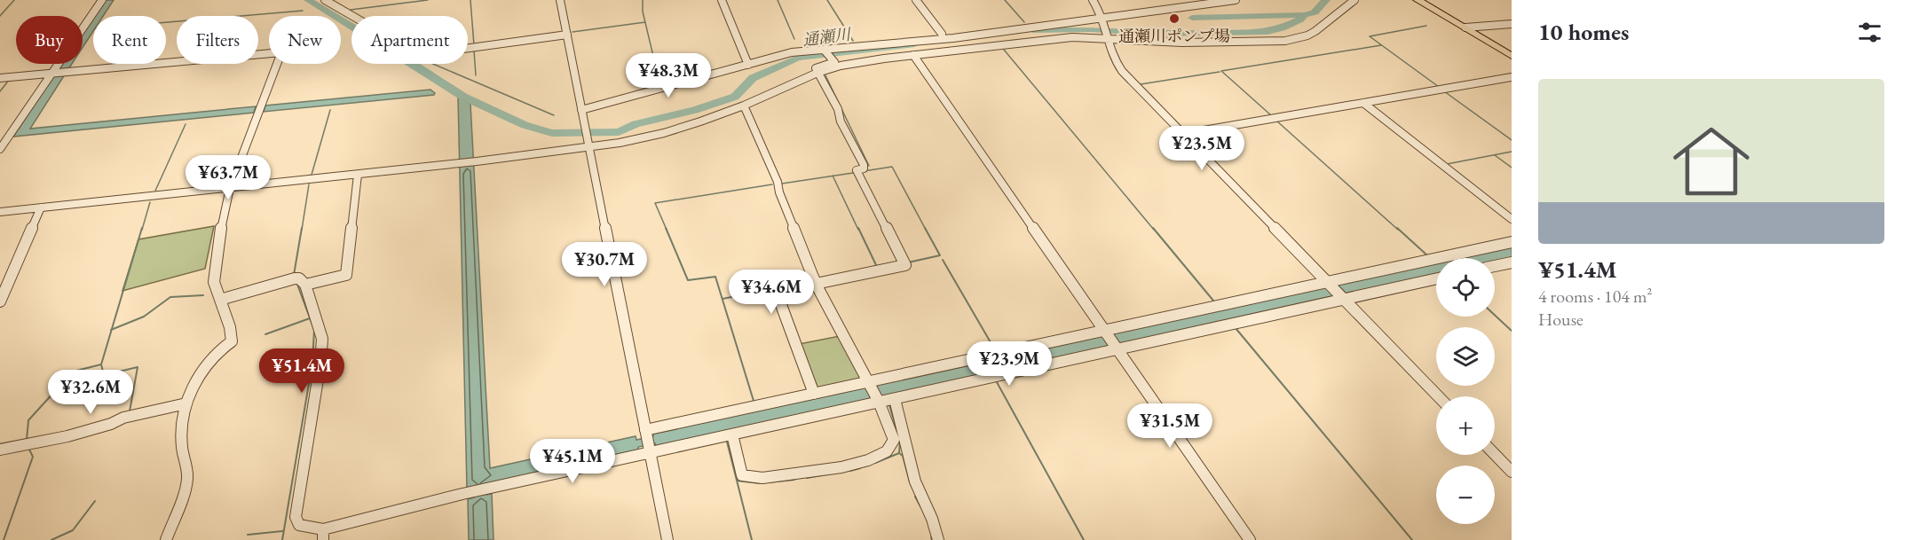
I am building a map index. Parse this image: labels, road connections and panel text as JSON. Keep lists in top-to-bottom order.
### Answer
{
  "water": ["通瀬川"],
  "places": ["通瀬川ポンプ場"],
  "page": {
    "heading": "10 homes",
    "chip": [
      "Buy",
      "Rent",
      "Filters",
      "New",
      "Apartment"
    ],
    "price": [
      "¥48.3M",
      "¥23.5M",
      "¥63.7M",
      "¥30.7M",
      "¥34.6M",
      "¥23.9M",
      "¥51.4M",
      "¥32.6M",
      "¥31.5M",
      "¥45.1M"
    ],
    "list": [
      {
        "name": "¥51.4M",
        "note": "4 rooms · 104 m² · House"
      }
    ],
    "map_buttons": ["+", "−"]
  }
}
